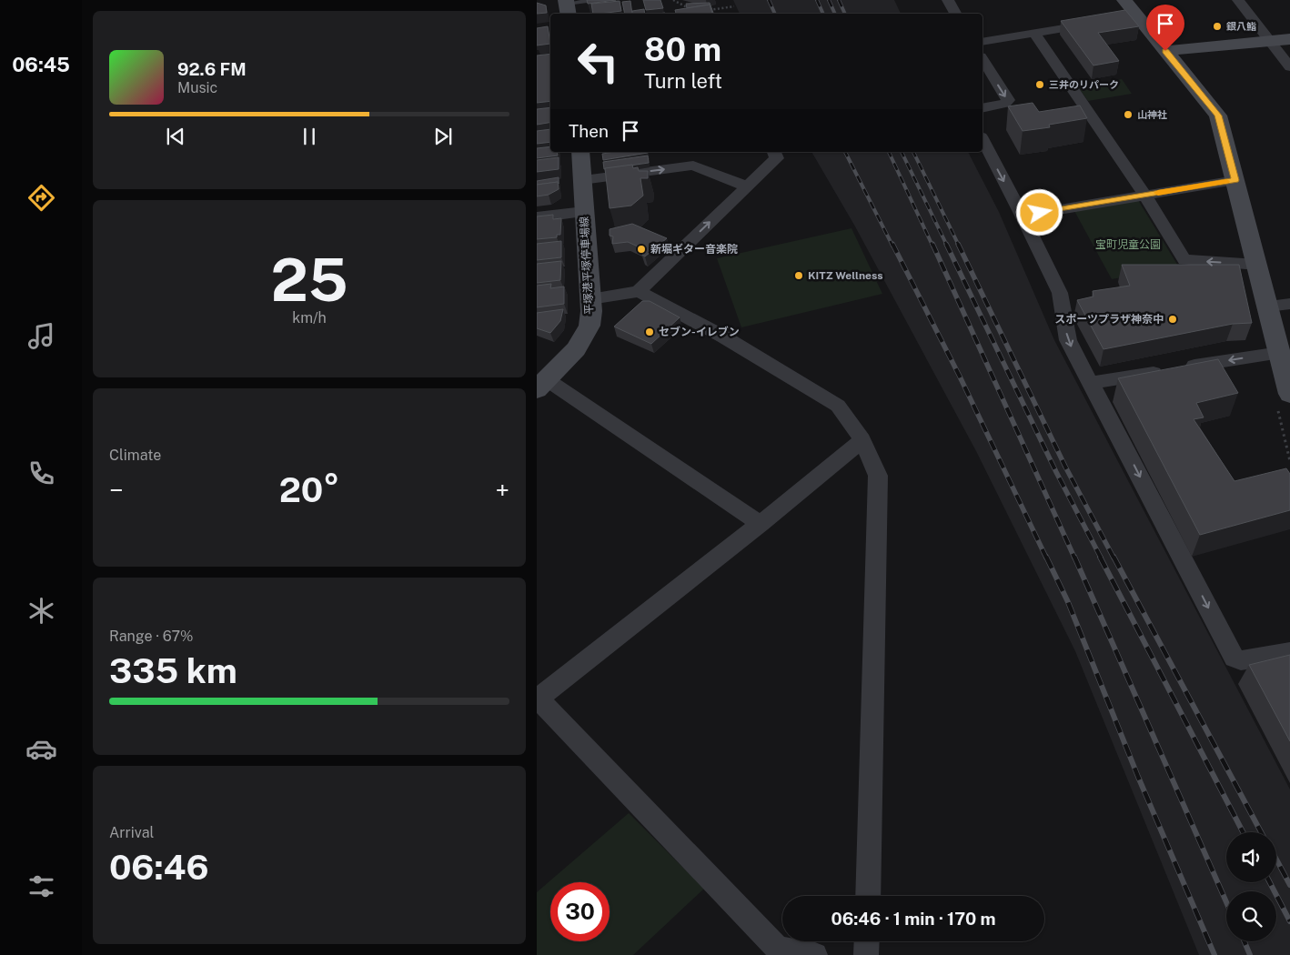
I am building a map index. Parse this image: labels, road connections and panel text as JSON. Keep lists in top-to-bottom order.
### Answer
{
  "streets": {
    "street": ["平塚港平塚停車場線"]
  },
  "parks": ["宝町児童公園"],
  "places": [
    "銀八鮨",
    "三井のリパーク",
    "山神社",
    "新堀ギター音楽院",
    "KITZ Wellness",
    "スポーツプラザ神奈中",
    "セブン-イレブン"
  ],
  "page": {
    "tabs": "06:45",
    "turn": ["80 m", "Turn left"],
    "song": ["92.6 FM", "Music"],
    "then": "Then",
    "tile": [
      ["25", "km/h"],
      "Climate",
      ["Range · 67%", "335 km"],
      ["Arrival", "06:46"]
    ],
    "heat": ["−", "20°", "+"],
    "limit": "30",
    "trip": "06:46 · 1 min · 170 m"
  }
}
